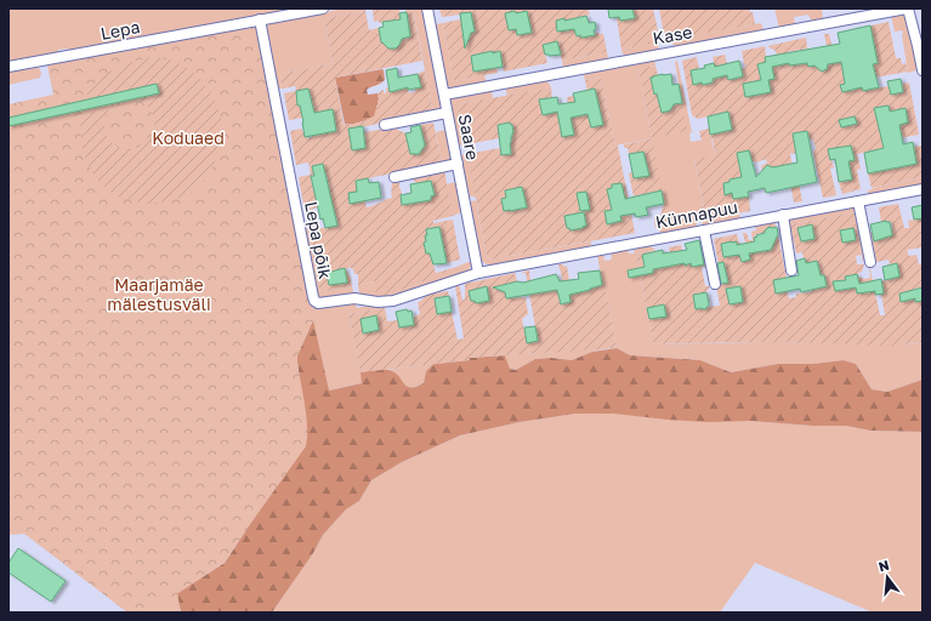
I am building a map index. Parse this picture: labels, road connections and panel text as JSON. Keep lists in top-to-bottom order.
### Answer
{
  "streets": {
    "street": [
      "Lepa",
      "Kase",
      "Saare",
      "Künnapuu",
      "Lepa põik"
    ]
  },
  "crossings": [
    ["Lepa", "Lepa põik"],
    ["Kase", "Saare"],
    ["Saare", "Künnapuu"],
    ["Saare", "Lepa põik"],
    ["Künnapuu", "Lepa põik"]
  ],
  "parks": ["Koduaed", "Maarjamäe mälestusväli"],
  "north": "top"
}
